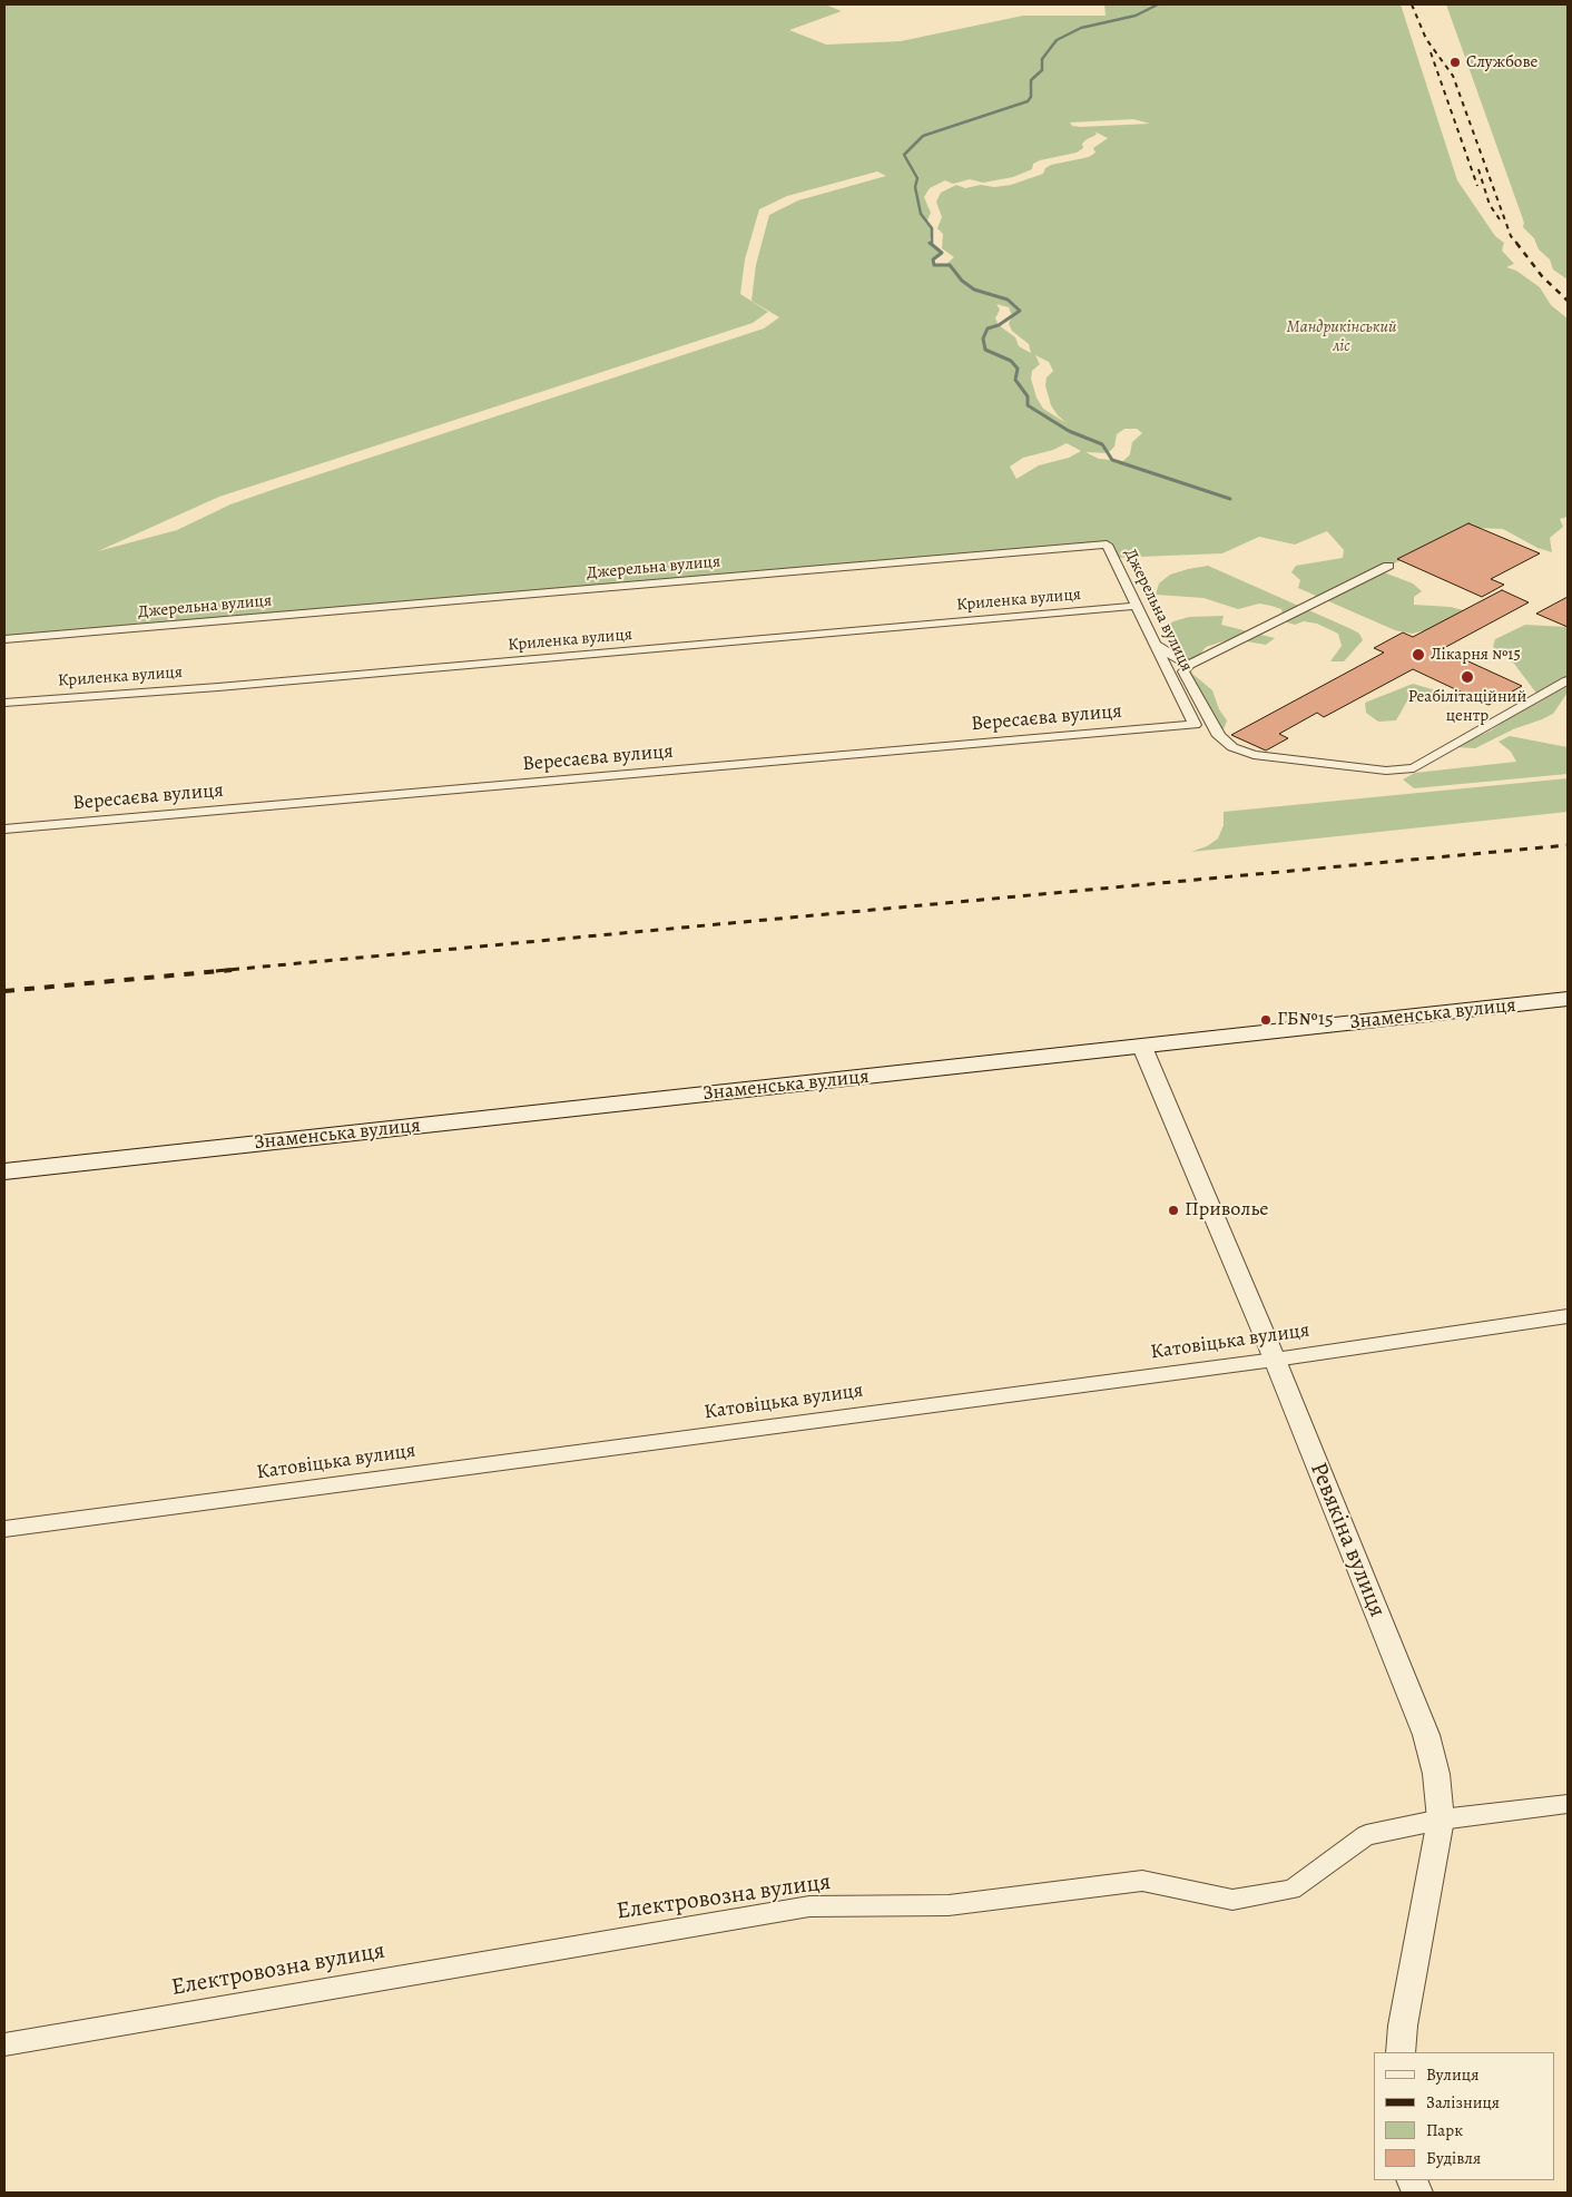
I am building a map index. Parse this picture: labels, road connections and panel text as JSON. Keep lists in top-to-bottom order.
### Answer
{
  "streets": {
    "main road": ["Знаменська вулиця"],
    "street": [
      "Джерельна вулиця",
      "Криленка вулиця",
      "Вересаєва вулиця",
      "Катовіцька вулиця",
      "Ревякіна вулиця",
      "Електровозна вулиця"
    ]
  },
  "crossings": [
    ["Джерельна вулиця", "Криленка вулиця"],
    ["Джерельна вулиця", "Вересаєва вулиця"],
    ["Знаменська вулиця", "Ревякіна вулиця"],
    ["Катовіцька вулиця", "Ревякіна вулиця"],
    ["Ревякіна вулиця", "Електровозна вулиця"]
  ],
  "parks": ["Мандрикінський ліс"],
  "places": [
    "Службове",
    "Лікарня №15",
    "Реабілітаційний центр",
    "ГБ№15",
    "Приволье"
  ],
  "legend": [
    "Вулиця",
    "Залізниця",
    "Парк",
    "Будівля"
  ]
}
